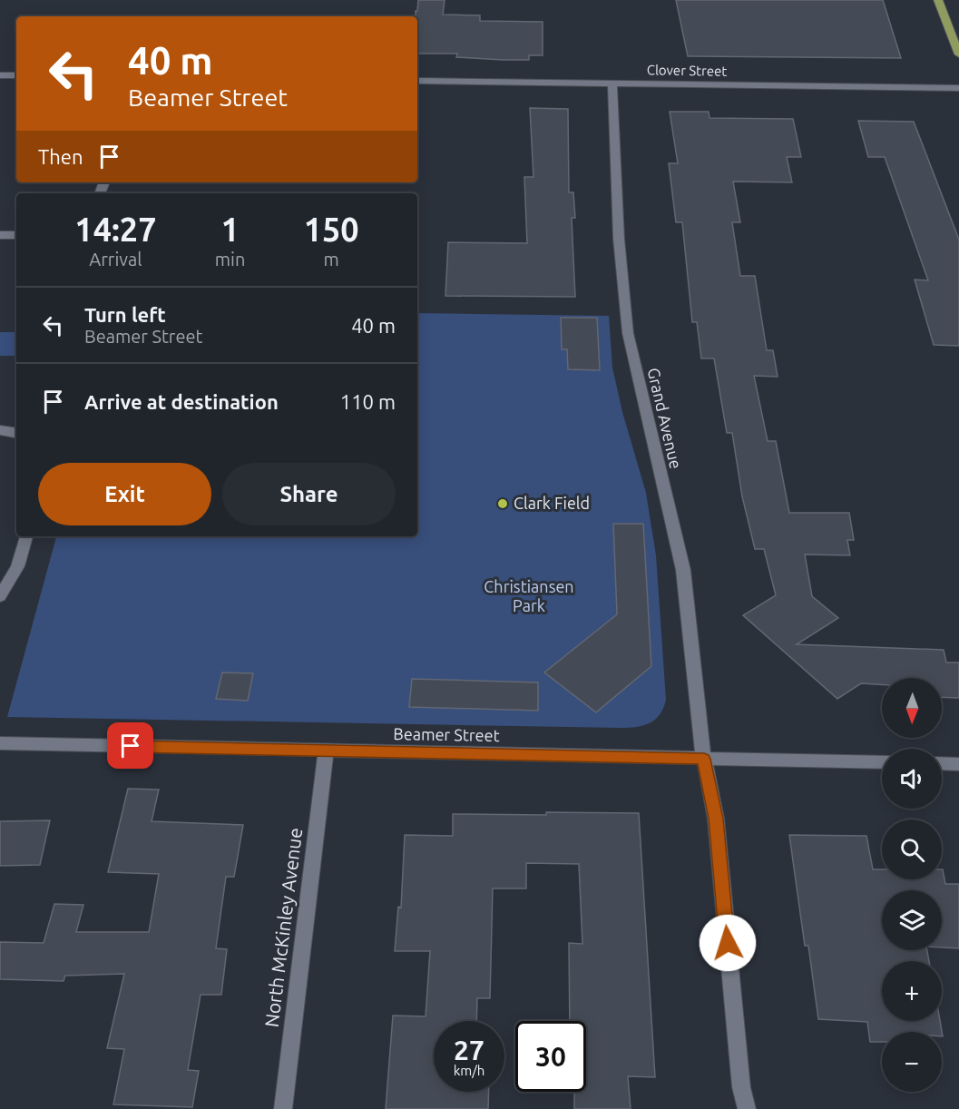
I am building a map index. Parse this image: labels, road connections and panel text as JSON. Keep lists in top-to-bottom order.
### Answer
{
  "streets": {
    "street": [
      "Clover Street",
      "Grand Avenue",
      "Beamer Street",
      "North McKinley Avenue"
    ]
  },
  "crossings": [
    ["Clover Street", "Grand Avenue"],
    ["Grand Avenue", "Beamer Street"],
    ["Beamer Street", "North McKinley Avenue"]
  ],
  "parks": ["Christiansen Park"],
  "places": ["Clark Field"],
  "north": "bottom",
  "page": {
    "turn": ["40 m", "Beamer Street"],
    "then": "Then",
    "eta": [
      "14:27",
      "Arrival",
      "1",
      "min",
      "150",
      "m"
    ],
    "list": [
      {
        "name": "Turn left",
        "note": "Beamer Street",
        "value": "40 m"
      },
      {
        "name": "Arrive at destination",
        "value": "110 m"
      }
    ],
    "buttons": ["Exit", "Share"],
    "map_buttons": ["+", "−"],
    "speed": "27 km/h",
    "limit": "30"
  }
}
